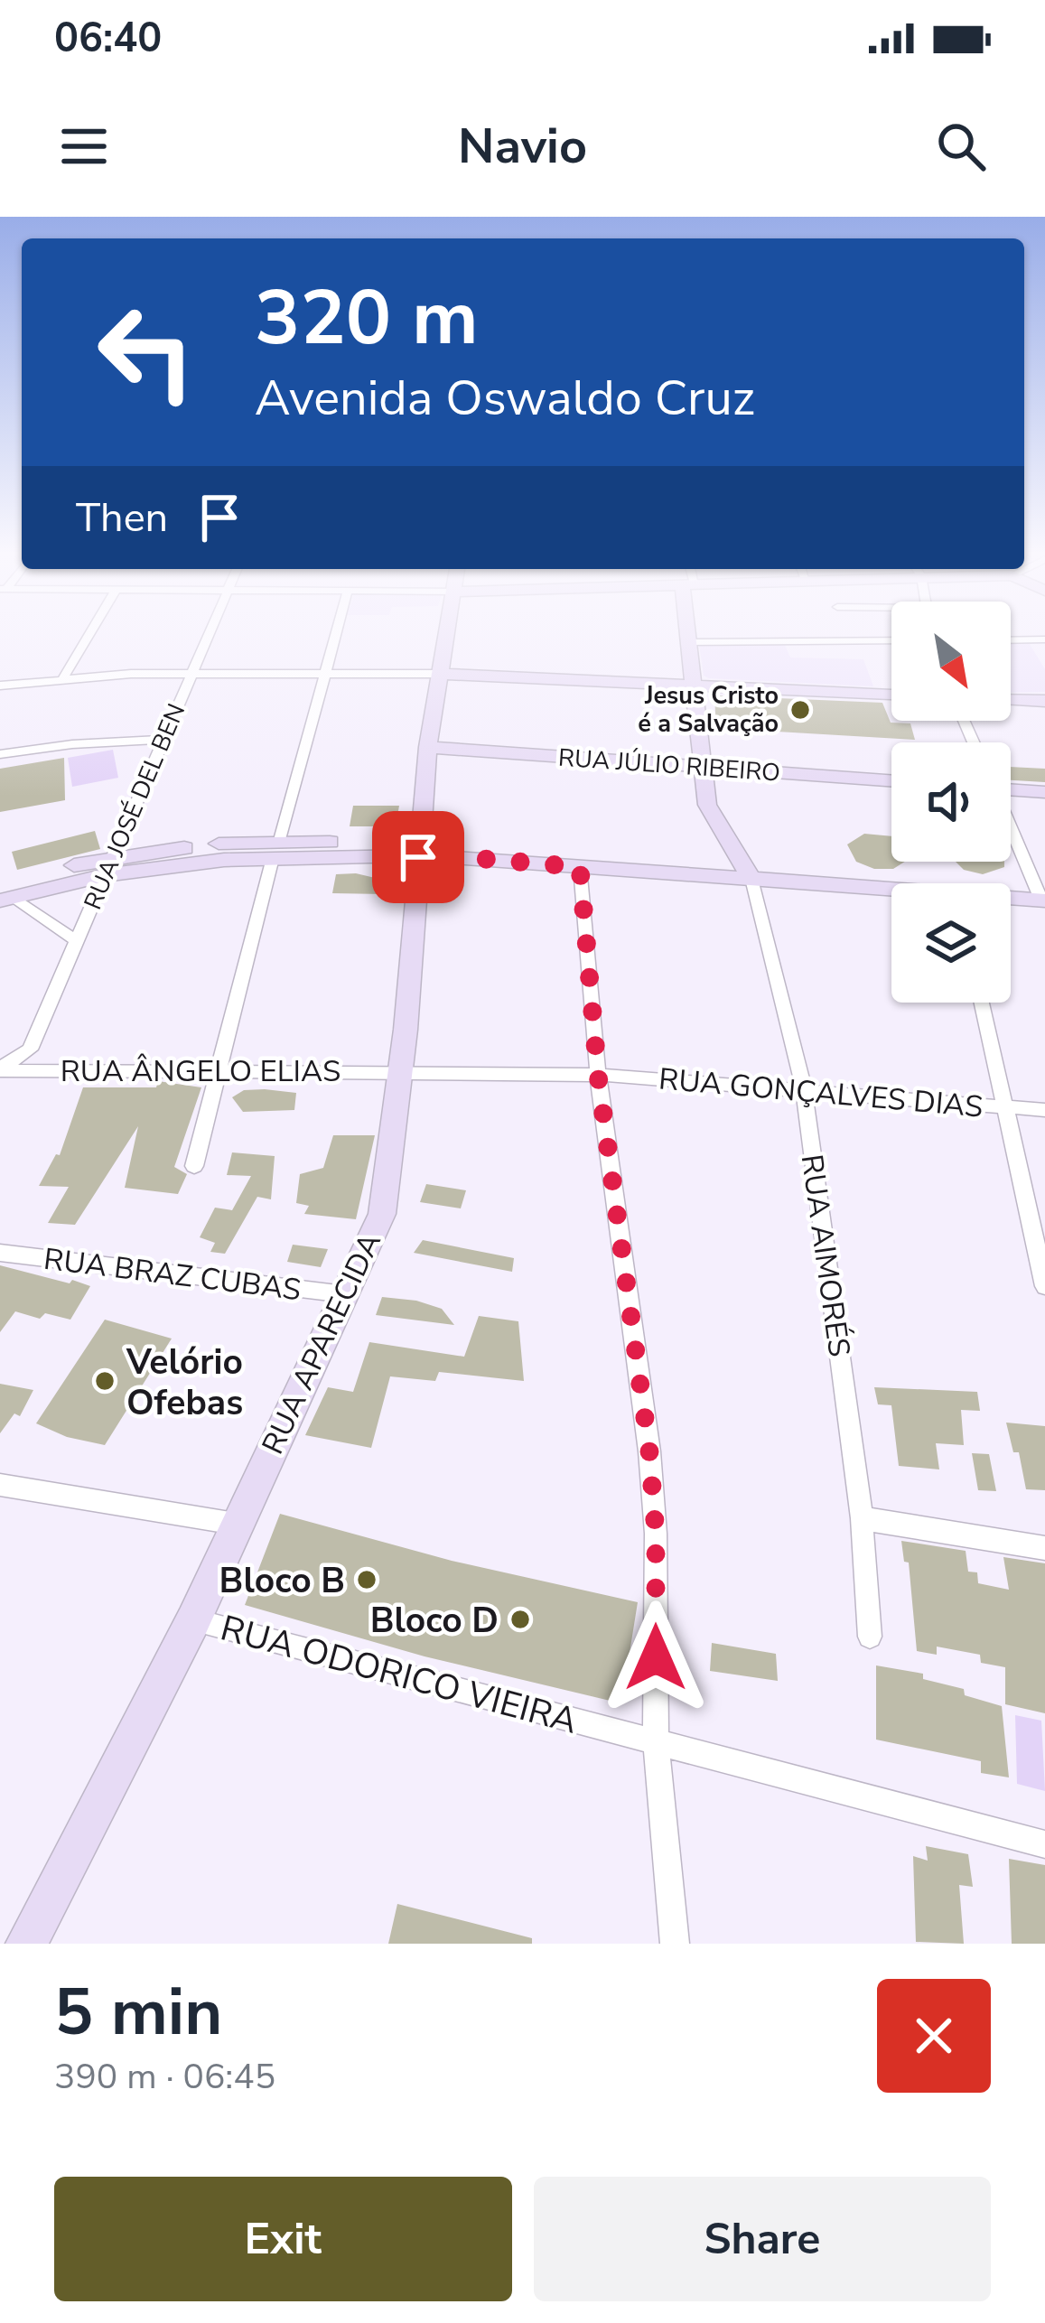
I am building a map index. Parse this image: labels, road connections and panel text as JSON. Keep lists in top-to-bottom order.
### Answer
{
  "streets": {
    "main road": ["RUA JÚLIO RIBEIRO", "RUA APARECIDA"],
    "street": [
      "RUA JOSÉ DEL BEN",
      "RUA ÂNGELO ELIAS",
      "RUA GONÇALVES DIAS",
      "RUA AIMORÉS",
      "RUA BRAZ CUBAS",
      "RUA ODORICO VIEIRA"
    ]
  },
  "crossings": [
    ["RUA JÚLIO RIBEIRO", "RUA APARECIDA"],
    ["RUA ÂNGELO ELIAS", "RUA GONÇALVES DIAS"],
    ["RUA ÂNGELO ELIAS", "RUA APARECIDA"],
    ["RUA GONÇALVES DIAS", "RUA AIMORÉS"],
    ["RUA GONÇALVES DIAS", "RUA APARECIDA"],
    ["RUA BRAZ CUBAS", "RUA APARECIDA"],
    ["RUA APARECIDA", "RUA ODORICO VIEIRA"]
  ],
  "places": [
    "Jesus Cristo é a Salvação",
    "Velório Ofebas",
    "Bloco B",
    "Bloco D"
  ],
  "north": "bottom right",
  "page": {
    "status": "06:40",
    "header": "Navio",
    "turn": ["320 m", "Avenida Oswaldo Cruz"],
    "then": "Then",
    "heading": ["5 min", "390 m · 06:45"],
    "buttons": ["Exit", "Share"]
  }
}
